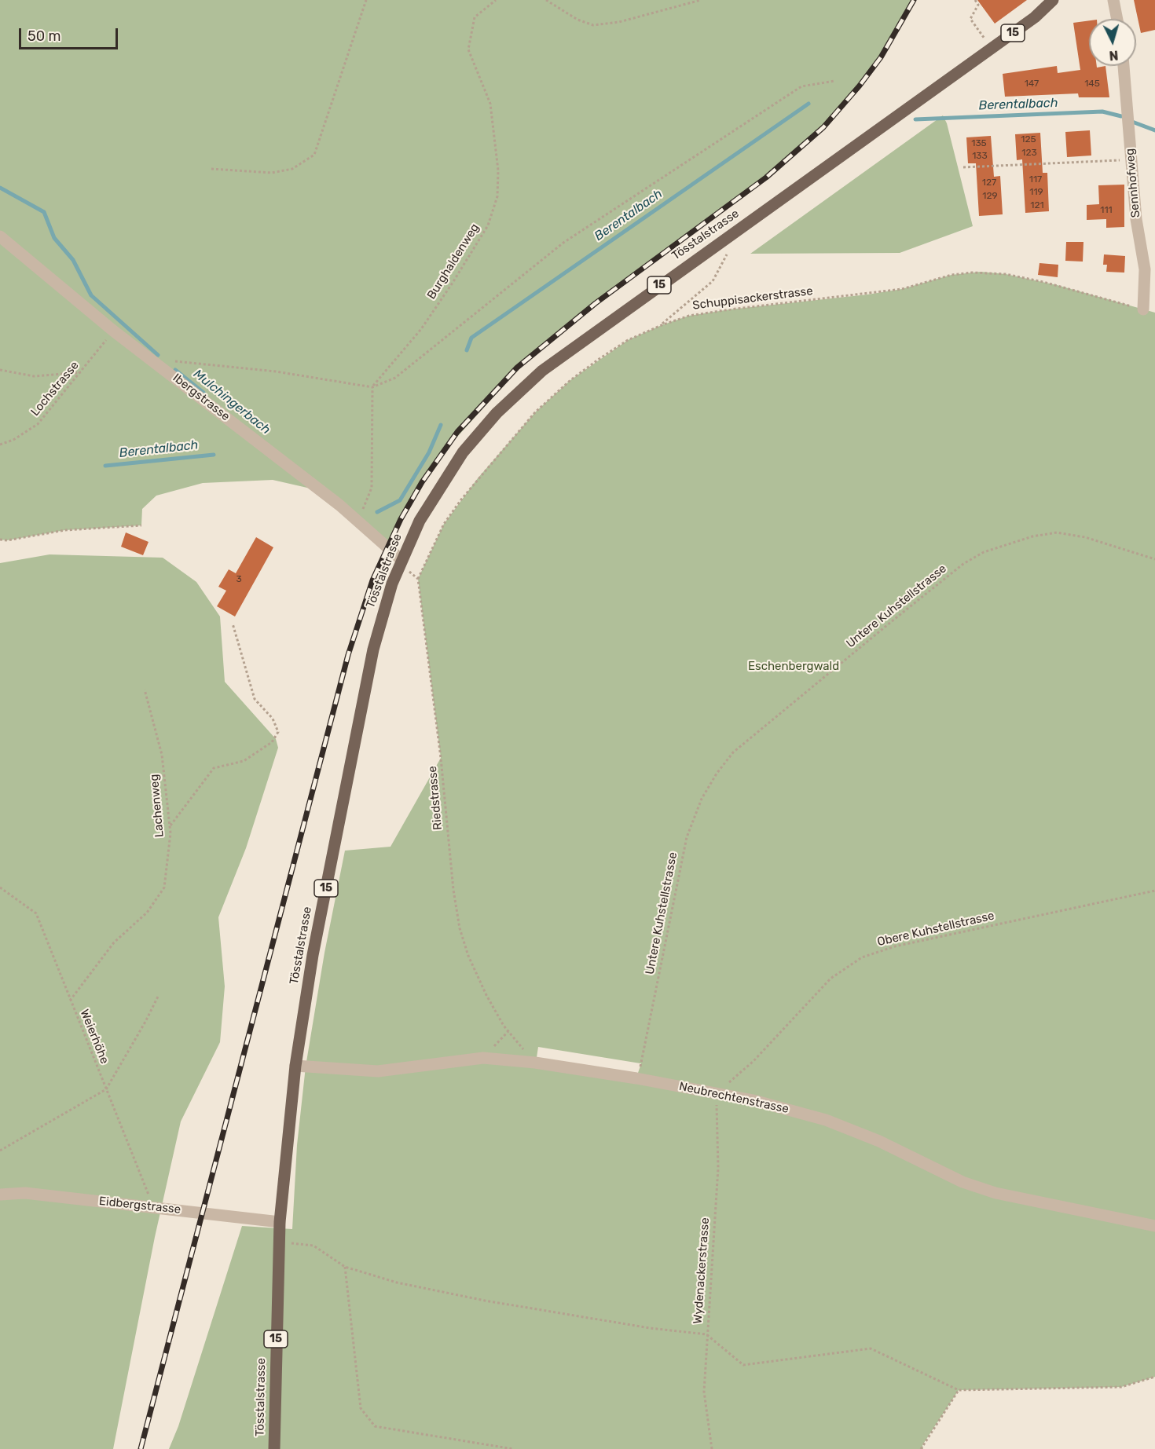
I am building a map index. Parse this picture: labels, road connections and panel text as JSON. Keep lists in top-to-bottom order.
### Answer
{
  "streets": {
    "main road": ["15", "Tösstalstrasse"],
    "street": [
      "Sennhofweg",
      "Ibergstrasse",
      "Neubrechtenstrasse",
      "Eidbergstrasse"
    ],
    "path": [
      "Burghaldenweg",
      "Schuppisackerstrasse",
      "Lochstrasse",
      "Untere Kuhstellstrasse",
      "Riedstrasse",
      "Lachenweg",
      "Obere Kuhstellstrasse",
      "Weierhöhe",
      "Wydenackerstrasse"
    ]
  },
  "crossings": [
    ["Sennhofweg", "Schuppisackerstrasse"],
    ["Tösstalstrasse", "Ibergstrasse"],
    ["Tösstalstrasse", "Neubrechtenstrasse"],
    ["Tösstalstrasse", "Eidbergstrasse"],
    ["Schuppisackerstrasse", "Riedstrasse"],
    ["Lochstrasse", "Ibergstrasse"],
    ["Untere Kuhstellstrasse", "Neubrechtenstrasse"],
    ["Riedstrasse", "Neubrechtenstrasse"],
    ["Lachenweg", "Weierhöhe"],
    ["Obere Kuhstellstrasse", "Neubrechtenstrasse"],
    ["Obere Kuhstellstrasse", "Wydenackerstrasse"],
    ["Weierhöhe", "Eidbergstrasse"],
    ["Neubrechtenstrasse", "Wydenackerstrasse"]
  ],
  "water": ["Berentalbach", "Mulchingerbach"],
  "parks": ["Eschenbergwald"],
  "house_numbers": [
    "147",
    "145",
    "125",
    "135",
    "123",
    "133",
    "117",
    "127",
    "119",
    "129",
    "121",
    "111",
    "3"
  ],
  "scale_bar": "50 m",
  "north": "bottom"
}
